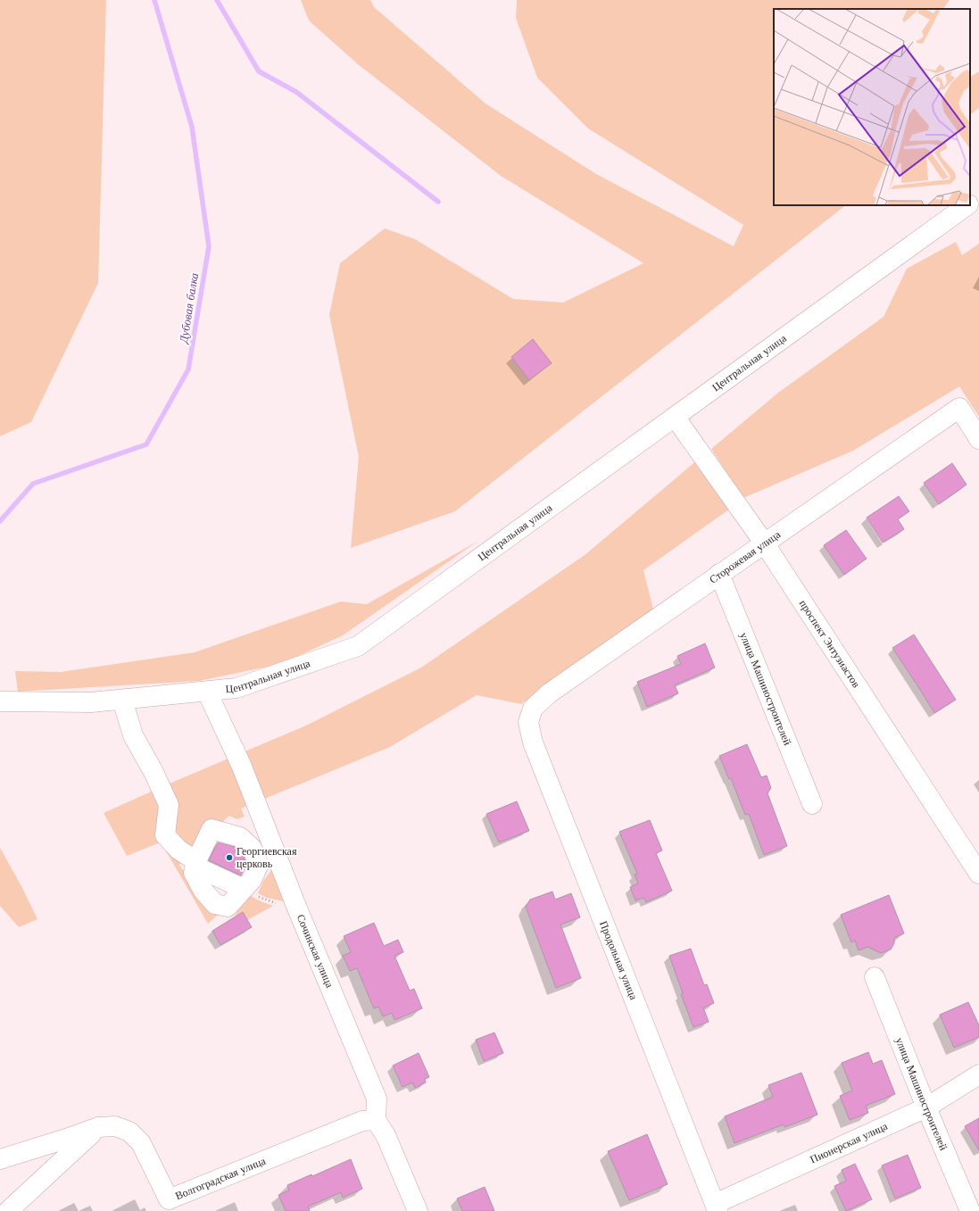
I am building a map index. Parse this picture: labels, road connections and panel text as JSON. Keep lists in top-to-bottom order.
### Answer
{
  "streets": {
    "street": [
      "Центральная улица",
      "Сторожевая улица",
      "проспект Энтузиастов",
      "улица Машиностроителей",
      "Сочинская улица",
      "Продольная улица",
      "Пионерская улица",
      "Волгоградская улица"
    ]
  },
  "crossings": [
    ["Центральная улица", "проспект Энтузиастов"],
    ["Центральная улица", "Сочинская улица"],
    ["Сторожевая улица", "проспект Энтузиастов"],
    ["Сторожевая улица", "улица Машиностроителей"],
    ["Сторожевая улица", "Продольная улица"],
    ["улица Машиностроителей", "Пионерская улица"],
    ["Сочинская улица", "Волгоградская улица"],
    ["Продольная улица", "Пионерская улица"]
  ],
  "water": ["Дубовая балка"],
  "places": ["Георгиевская церковь"]
}
